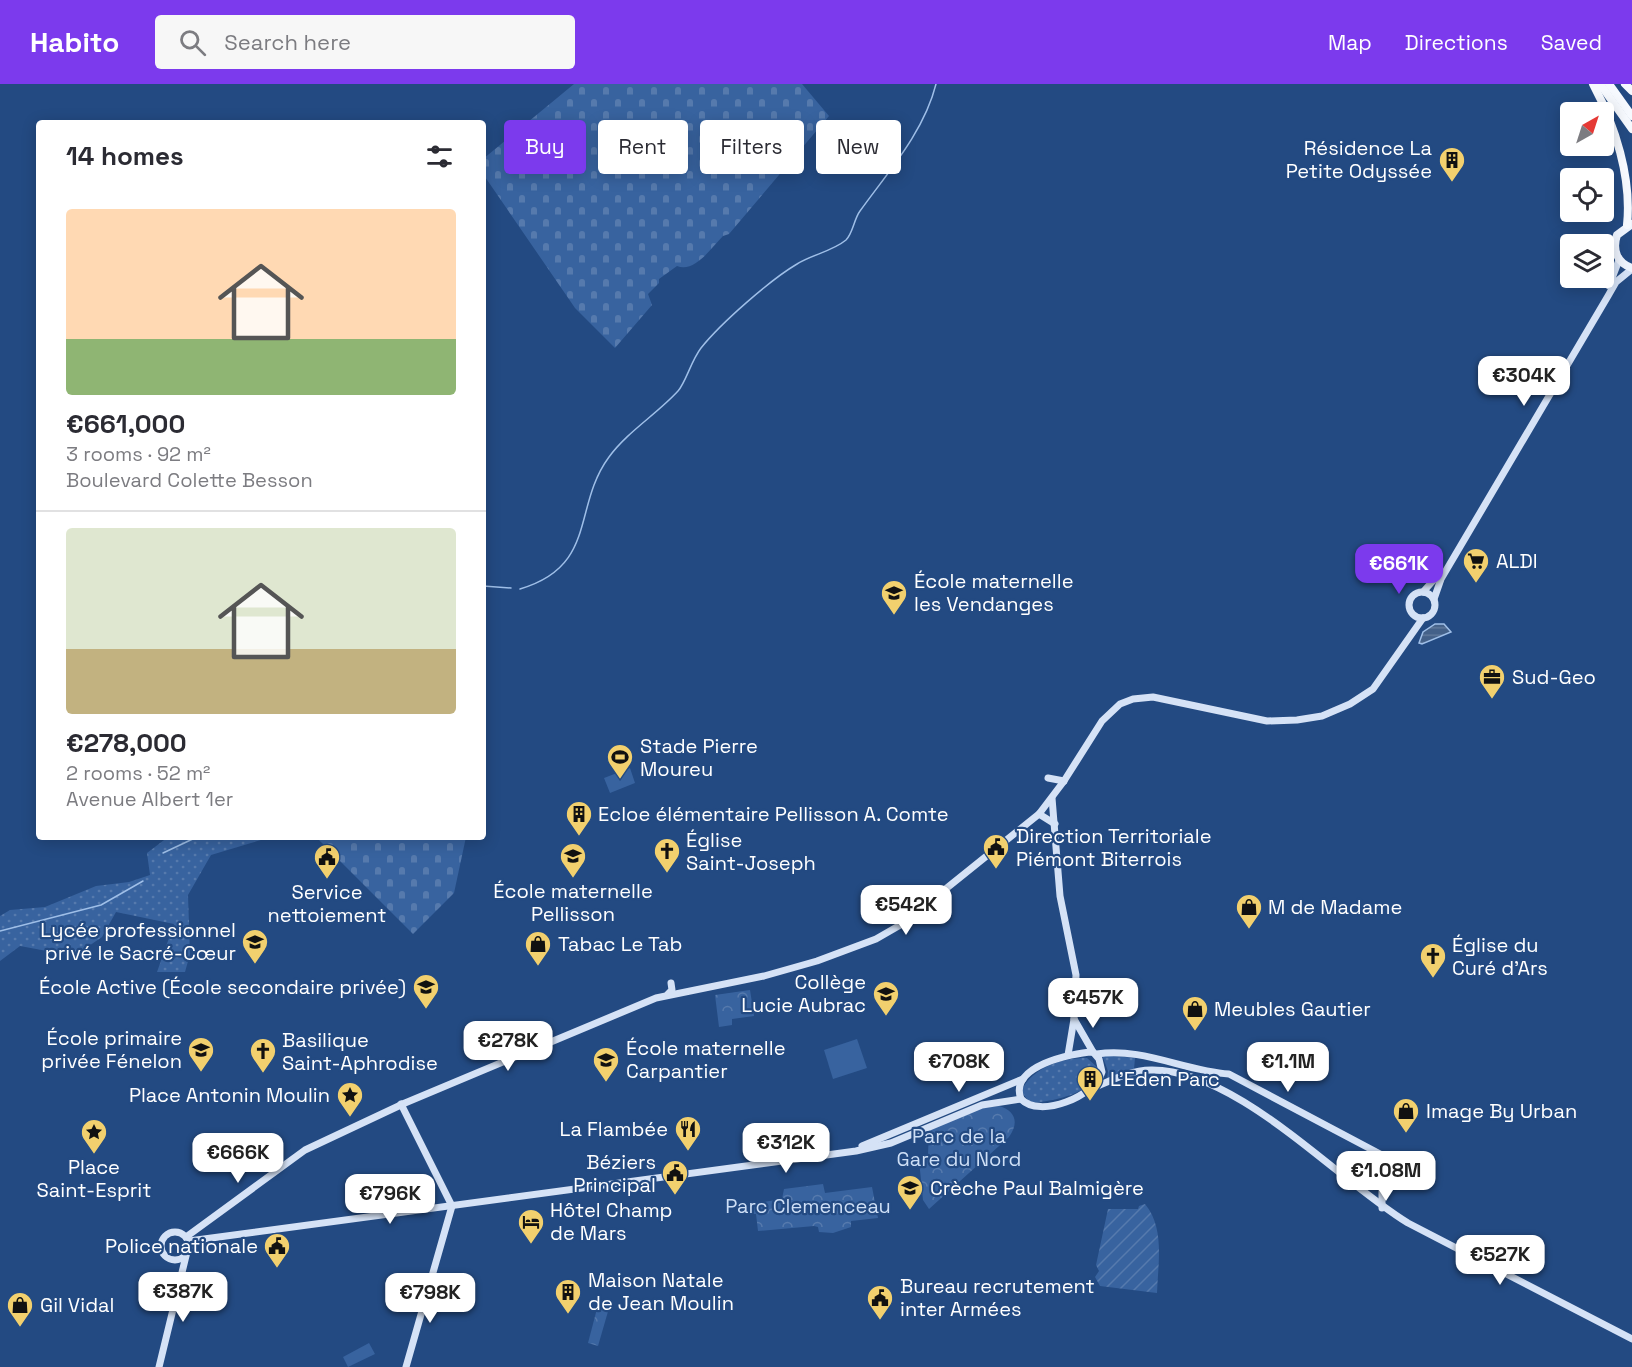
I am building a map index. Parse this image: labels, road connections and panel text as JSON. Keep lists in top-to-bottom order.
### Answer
{
  "parks": ["Parc de la Gare du Nord", "Parc Clemenceau"],
  "places": {
    "building": [
      "Résidence La Petite Odyssée",
      "Ecloe élémentaire Pellisson A. Comte",
      "L'Eden Parc",
      "Maison Natale de Jean Moulin"
    ],
    "supermarket": ["ALDI"],
    "school or university": [
      "École maternelle les Vendanges",
      "École maternelle Pellisson",
      "Lycée professionnel privé le Sacré-Cœur",
      "École Active (École secondaire privée)",
      "Collège Lucie Aubrac",
      "École primaire privée Fénelon",
      "École maternelle Carpantier",
      "Crèche Paul Balmigère"
    ],
    "office": ["Sud-Geo"],
    "sports": ["Stade Pierre Moureu"],
    "public building": [
      "Direction Territoriale Piémont Biterrois",
      "Service nettoiement",
      "Béziers Principal",
      "Police nationale",
      "Bureau recrutement inter Armées"
    ],
    "church": ["Église Saint-Joseph", "Église du Curé d'Ars", "Basilique Saint-Aphrodise"],
    "shop": [
      "M de Madame",
      "Tabac Le Tab",
      "Meubles Gautier",
      "Image By Urban",
      "Gil Vidal"
    ],
    "place": ["Place Antonin Moulin", "Place Saint-Esprit"],
    "restaurant": ["La Flambée"],
    "hotel": ["Hôtel Champ de Mars"]
  },
  "north": "top right",
  "page": {
    "header": "Habito",
    "search": "Search here",
    "nav": ["Map", "Directions", "Saved"],
    "chip": [
      "Buy",
      "Rent",
      "Filters",
      "New"
    ],
    "heading": "14 homes",
    "list": [
      {
        "name": "€661,000",
        "note": "3 rooms · 92 m² · Boulevard Colette Besson"
      },
      {
        "name": "€278,000",
        "note": "2 rooms · 52 m² · Avenue Albert 1er"
      }
    ],
    "price": [
      "€304K",
      "€661K",
      "€542K",
      "€457K",
      "€278K",
      "€708K",
      "€1.1M",
      "€312K",
      "€666K",
      "€1.08M",
      "€796K",
      "€527K",
      "€387K",
      "€798K"
    ]
  }
}
